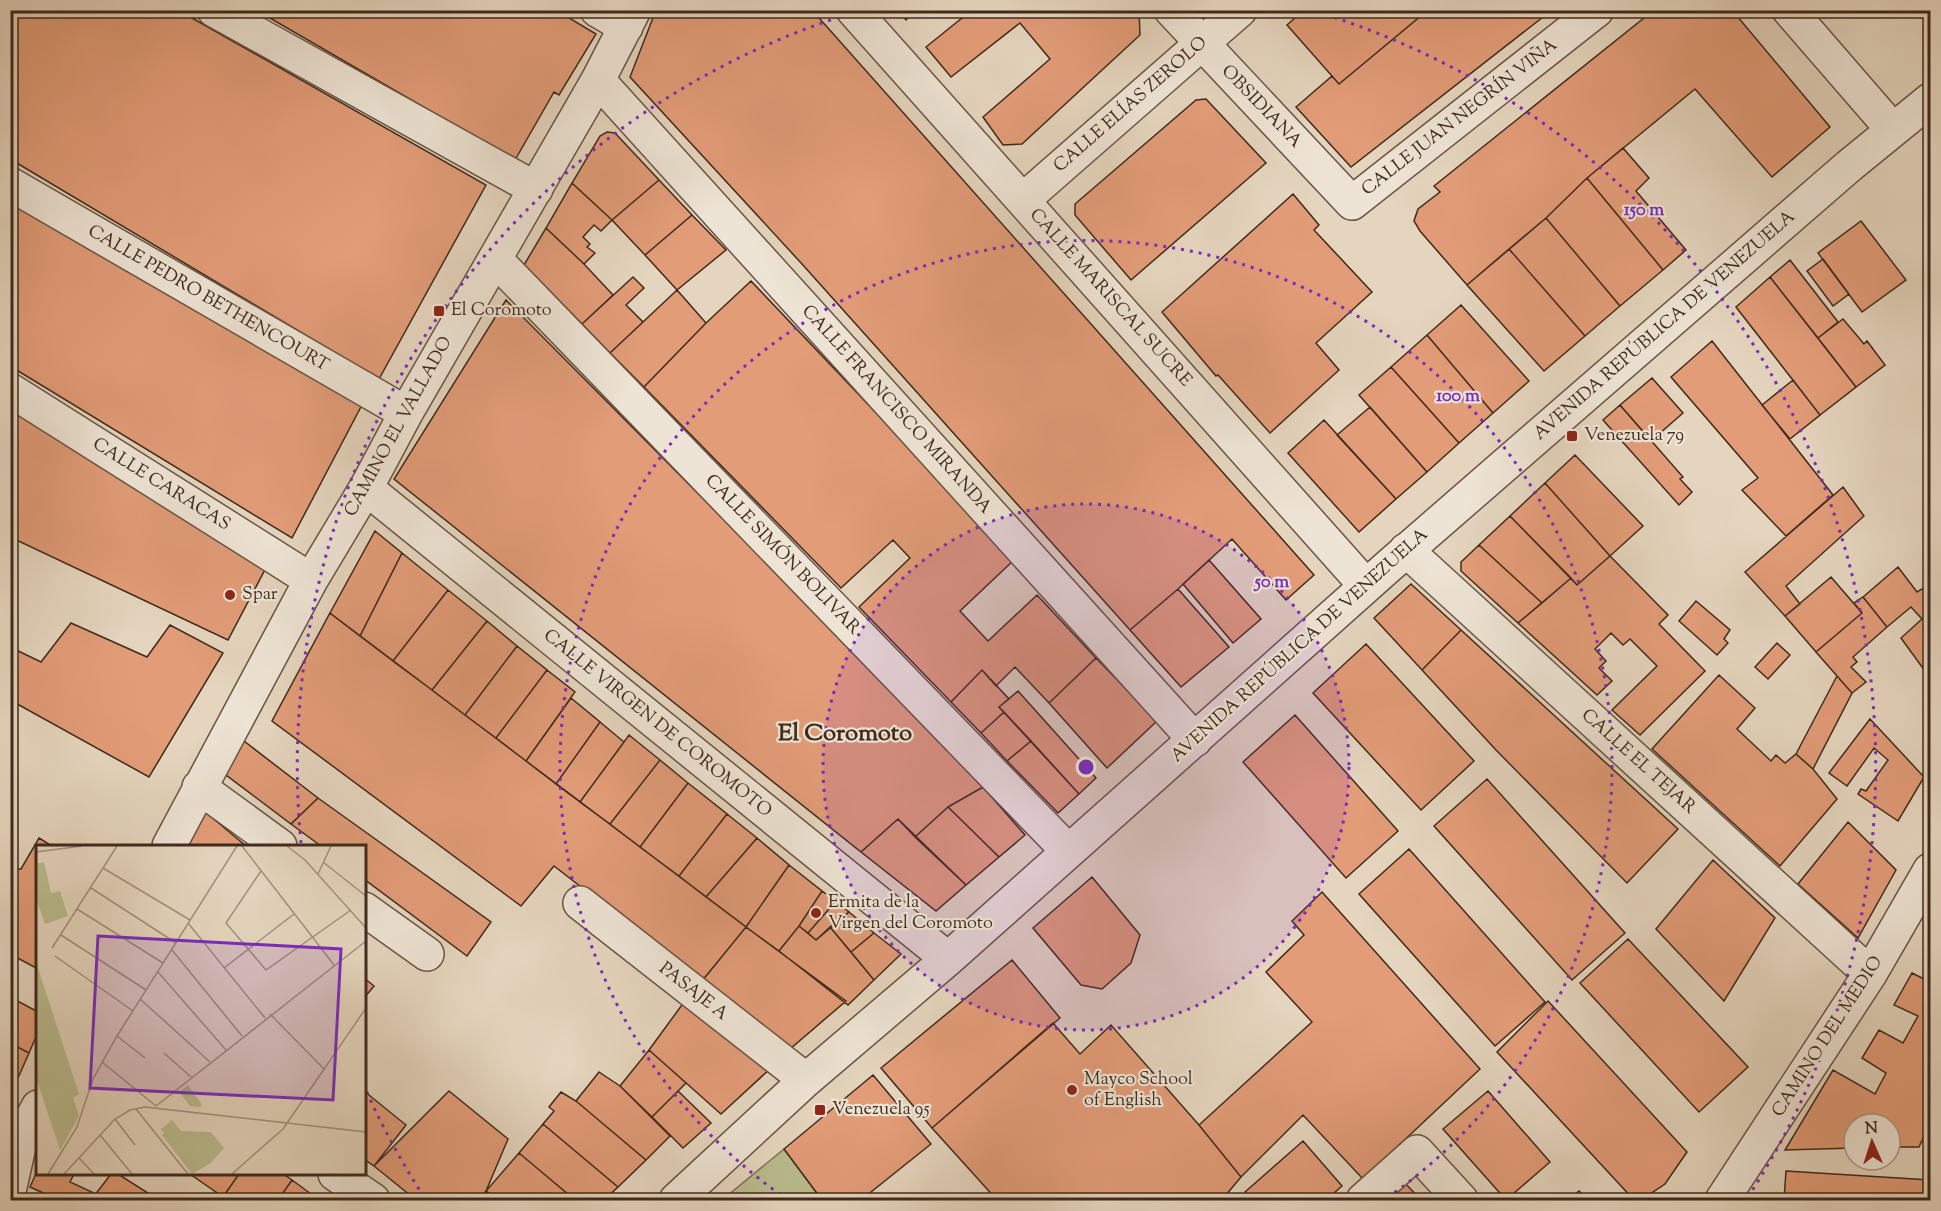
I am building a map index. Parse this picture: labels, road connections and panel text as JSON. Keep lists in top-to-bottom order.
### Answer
{
  "streets": {
    "street": [
      "CALLE ELÍAS ZEROLO",
      "OBSIDIANA",
      "CALLE JUAN NEGRÍN VIÑA",
      "CALLE MARISCAL SUCRE",
      "CALLE PEDRO BETHENCOURT",
      "AVENIDA REPÚBLICA DE VENEZUELA",
      "CALLE FRANCISCO MIRANDA",
      "CAMINO EL VALLADO",
      "CALLE CARACAS",
      "CALLE SIMÓN BOLIVAR",
      "CALLE VIRGEN DE COROMOTO",
      "CALLE EL TEJAR",
      "PASAJE A",
      "CAMINO DEL MEDIO"
    ]
  },
  "crossings": [
    ["CALLE ELÍAS ZEROLO", "OBSIDIANA"],
    ["CALLE ELÍAS ZEROLO", "CALLE MARISCAL SUCRE"],
    ["OBSIDIANA", "CALLE JUAN NEGRÍN VIÑA"],
    ["CALLE MARISCAL SUCRE", "AVENIDA REPÚBLICA DE VENEZUELA"],
    ["CALLE PEDRO BETHENCOURT", "CAMINO EL VALLADO"],
    ["AVENIDA REPÚBLICA DE VENEZUELA", "CALLE FRANCISCO MIRANDA"],
    ["AVENIDA REPÚBLICA DE VENEZUELA", "CALLE SIMÓN BOLIVAR"],
    ["AVENIDA REPÚBLICA DE VENEZUELA", "CALLE VIRGEN DE COROMOTO"],
    ["AVENIDA REPÚBLICA DE VENEZUELA", "CALLE EL TEJAR"],
    ["AVENIDA REPÚBLICA DE VENEZUELA", "PASAJE A"],
    ["CALLE FRANCISCO MIRANDA", "CAMINO EL VALLADO"],
    ["CAMINO EL VALLADO", "CALLE CARACAS"],
    ["CAMINO EL VALLADO", "CALLE SIMÓN BOLIVAR"],
    ["CAMINO EL VALLADO", "CALLE VIRGEN DE COROMOTO"],
    ["CALLE EL TEJAR", "CAMINO DEL MEDIO"]
  ],
  "districts": ["El Coromoto"],
  "places": {
    "transit": ["El Coromoto", "Venezuela 79", "Venezuela 95"],
    "other": ["Spar", "Ermita de la Virgen del Coromoto", "Mayco School of English"]
  },
  "north": "top",
  "rings": ["150 m", "100 m", "50 m"]
}
